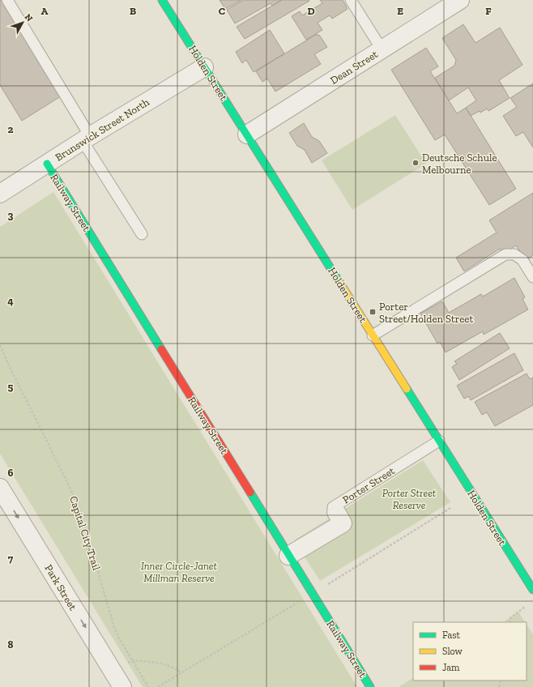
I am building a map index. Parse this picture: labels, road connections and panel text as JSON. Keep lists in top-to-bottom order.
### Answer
{
  "streets": {
    "main road": ["Holden Street", "Railway Street"],
    "street": [
      "Dean Street",
      "Brunswick Street North",
      "Porter Street",
      "Park Street"
    ],
    "path": ["Capital City Trail"]
  },
  "crossings": [
    ["Dean Street", "Holden Street"],
    ["Holden Street", "Brunswick Street North"],
    ["Holden Street", "Porter Street"],
    ["Brunswick Street North", "Railway Street"],
    ["Railway Street", "Porter Street"]
  ],
  "one_way": ["Park Street"],
  "parks": ["Porter Street Reserve", "Inner Circle-Janet Millman Reserve"],
  "places": {
    "other": ["Deutsche Schule Melbourne"],
    "transit": ["Porter Street/Holden Street"]
  },
  "legend": ["Fast", "Slow", "Jam"],
  "north": "top right",
  "grid": {
    "columns": [
      "A",
      "B",
      "C",
      "D",
      "E",
      "F"
    ],
    "rows": [
      "2",
      "3",
      "4",
      "5",
      "6",
      "7",
      "8"
    ]
  }
}
